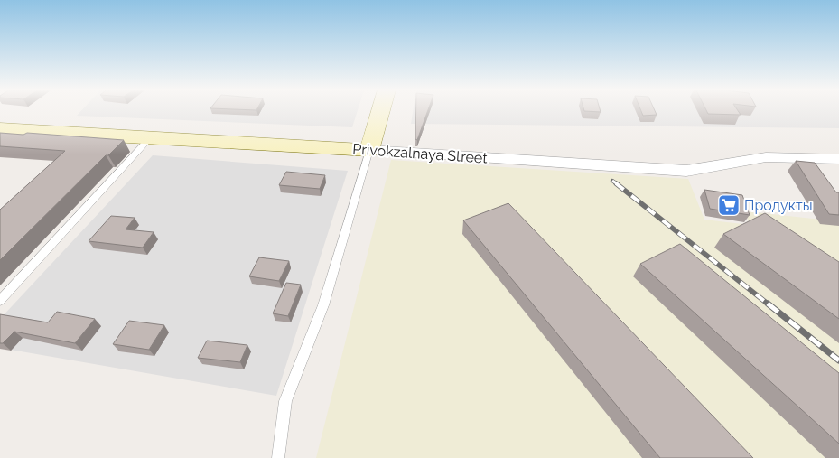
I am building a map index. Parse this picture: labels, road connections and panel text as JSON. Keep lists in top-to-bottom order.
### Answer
{
  "streets": {
    "street": ["Privokzalnaya Street"]
  },
  "places": {
    "supermarket": ["Продукты"]
  }
}
